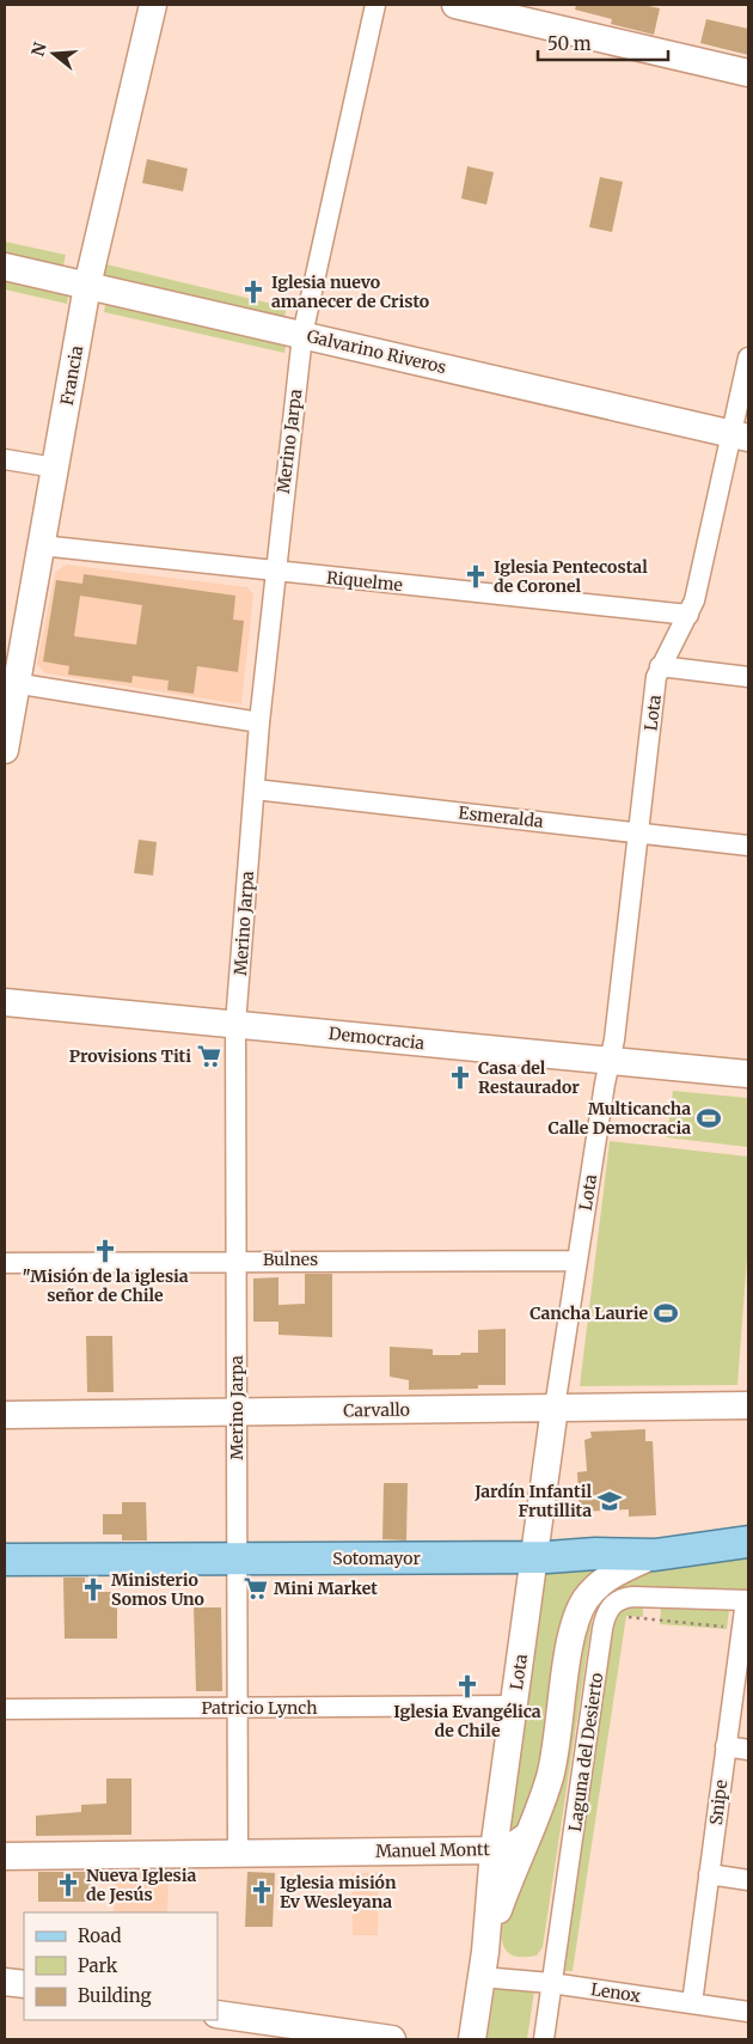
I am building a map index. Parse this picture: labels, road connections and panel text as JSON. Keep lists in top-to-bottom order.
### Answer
{
  "streets": {
    "main road": ["Sotomayor"],
    "street": [
      "Galvarino Riveros",
      "Francia",
      "Merino Jarpa",
      "Riquelme",
      "Lota",
      "Esmeralda",
      "Democracia",
      "Bulnes",
      "Carvallo",
      "Patricio Lynch",
      "Laguna del Desierto",
      "Snipe",
      "Manuel Montt",
      "Lenox"
    ]
  },
  "crossings": [
    ["Galvarino Riveros", "Francia"],
    ["Galvarino Riveros", "Merino Jarpa"],
    ["Galvarino Riveros", "Lota"],
    ["Francia", "Riquelme"],
    ["Merino Jarpa", "Riquelme"],
    ["Merino Jarpa", "Esmeralda"],
    ["Merino Jarpa", "Democracia"],
    ["Merino Jarpa", "Bulnes"],
    ["Merino Jarpa", "Carvallo"],
    ["Merino Jarpa", "Sotomayor"],
    ["Merino Jarpa", "Patricio Lynch"],
    ["Merino Jarpa", "Manuel Montt"],
    ["Riquelme", "Lota"],
    ["Lota", "Esmeralda"],
    ["Lota", "Democracia"],
    ["Lota", "Bulnes"],
    ["Lota", "Carvallo"],
    ["Lota", "Sotomayor"],
    ["Lota", "Patricio Lynch"],
    ["Lota", "Manuel Montt"],
    ["Lota", "Lenox"],
    ["Laguna del Desierto", "Snipe"],
    ["Laguna del Desierto", "Lenox"],
    ["Snipe", "Lenox"]
  ],
  "places": {
    "church": [
      "Iglesia nuevo amanecer de Cristo",
      "Iglesia Pentecostal de Coronel",
      "Casa del Restaurador",
      "\"Misión de la iglesia señor de Chile",
      "Ministerio Somos Uno",
      "Iglesia Evangélica de Chile",
      "Nueva Iglesia de Jesús",
      "Iglesia misión Ev Wesleyana"
    ],
    "supermarket": ["Provisions Titi", "Mini Market"],
    "sports": ["Multicancha Calle Democracia", "Cancha Laurie"],
    "school or university": ["Jardín Infantil Frutillita"]
  },
  "legend": ["Road", "Park", "Building"],
  "scale_bar": "50 m",
  "north": "left"
}
